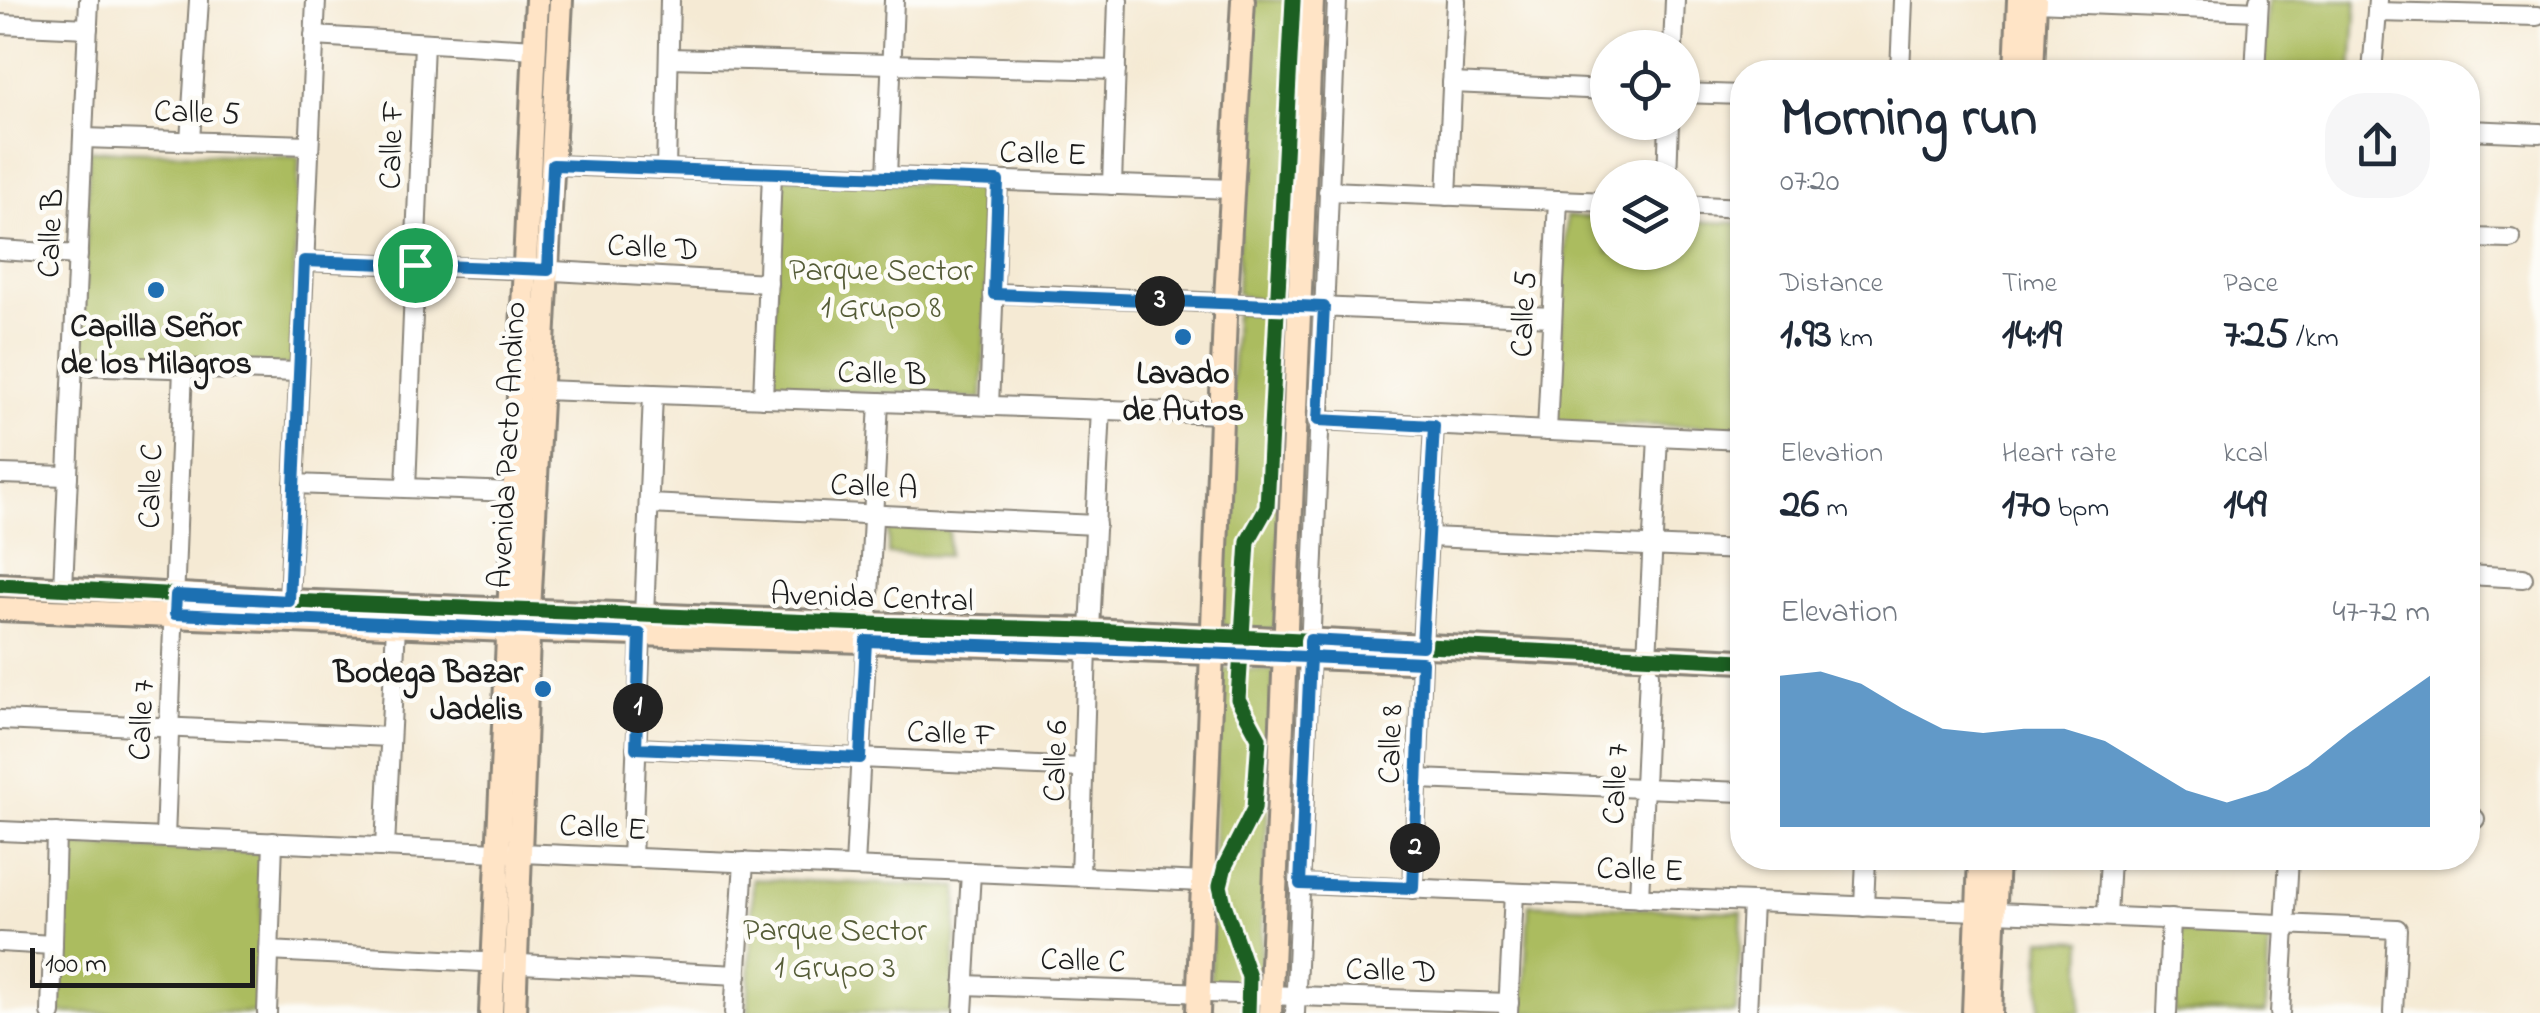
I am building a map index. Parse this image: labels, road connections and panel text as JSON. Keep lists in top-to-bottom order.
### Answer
{
  "streets": {
    "street": [
      "Calle 5",
      "Calle F",
      "Calle E",
      "Calle B",
      "Calle D",
      "Avenida Pacto Andino",
      "Calle A",
      "Calle C",
      "Avenida Central",
      "Calle 7",
      "Calle 8",
      "Calle 6"
    ]
  },
  "crossings": [
    ["Calle 5", "Calle B"],
    ["Calle F", "Calle 6"],
    ["Calle E", "Avenida Pacto Andino"],
    ["Calle E", "Calle 7"],
    ["Calle E", "Calle 8"],
    ["Calle E", "Calle 6"],
    ["Calle B", "Avenida Pacto Andino"],
    ["Calle B", "Avenida Central"],
    ["Calle B", "Calle 6"],
    ["Calle D", "Avenida Pacto Andino"],
    ["Calle D", "Calle C"],
    ["Avenida Pacto Andino", "Avenida Central"],
    ["Calle A", "Calle 6"],
    ["Calle C", "Avenida Central"],
    ["Calle C", "Calle 7"],
    ["Avenida Central", "Calle 7"],
    ["Avenida Central", "Calle 8"],
    ["Avenida Central", "Calle 6"]
  ],
  "parks": ["Parque Sector 1 Grupo 8", "Parque Sector 1 Grupo 3"],
  "places": ["Capilla Señor de los Milagros", "Lavado de Autos", "Bodega Bazar Jadelis"],
  "scale_bar": "100 m",
  "page": {
    "heading": ["Morning run", "07:20"],
    "stats": [
      ["Distance", "1.93 km"],
      ["Time", "14:19"],
      ["Pace", "7:25 /km"],
      ["Elevation", "26 m"],
      ["Heart rate", "170 bpm"],
      ["kcal", "149"]
    ],
    "pins": ["3", "1", "2"],
    "chart": ["Elevation", "47–72 m"],
    "scale": "100 m"
  }
}
